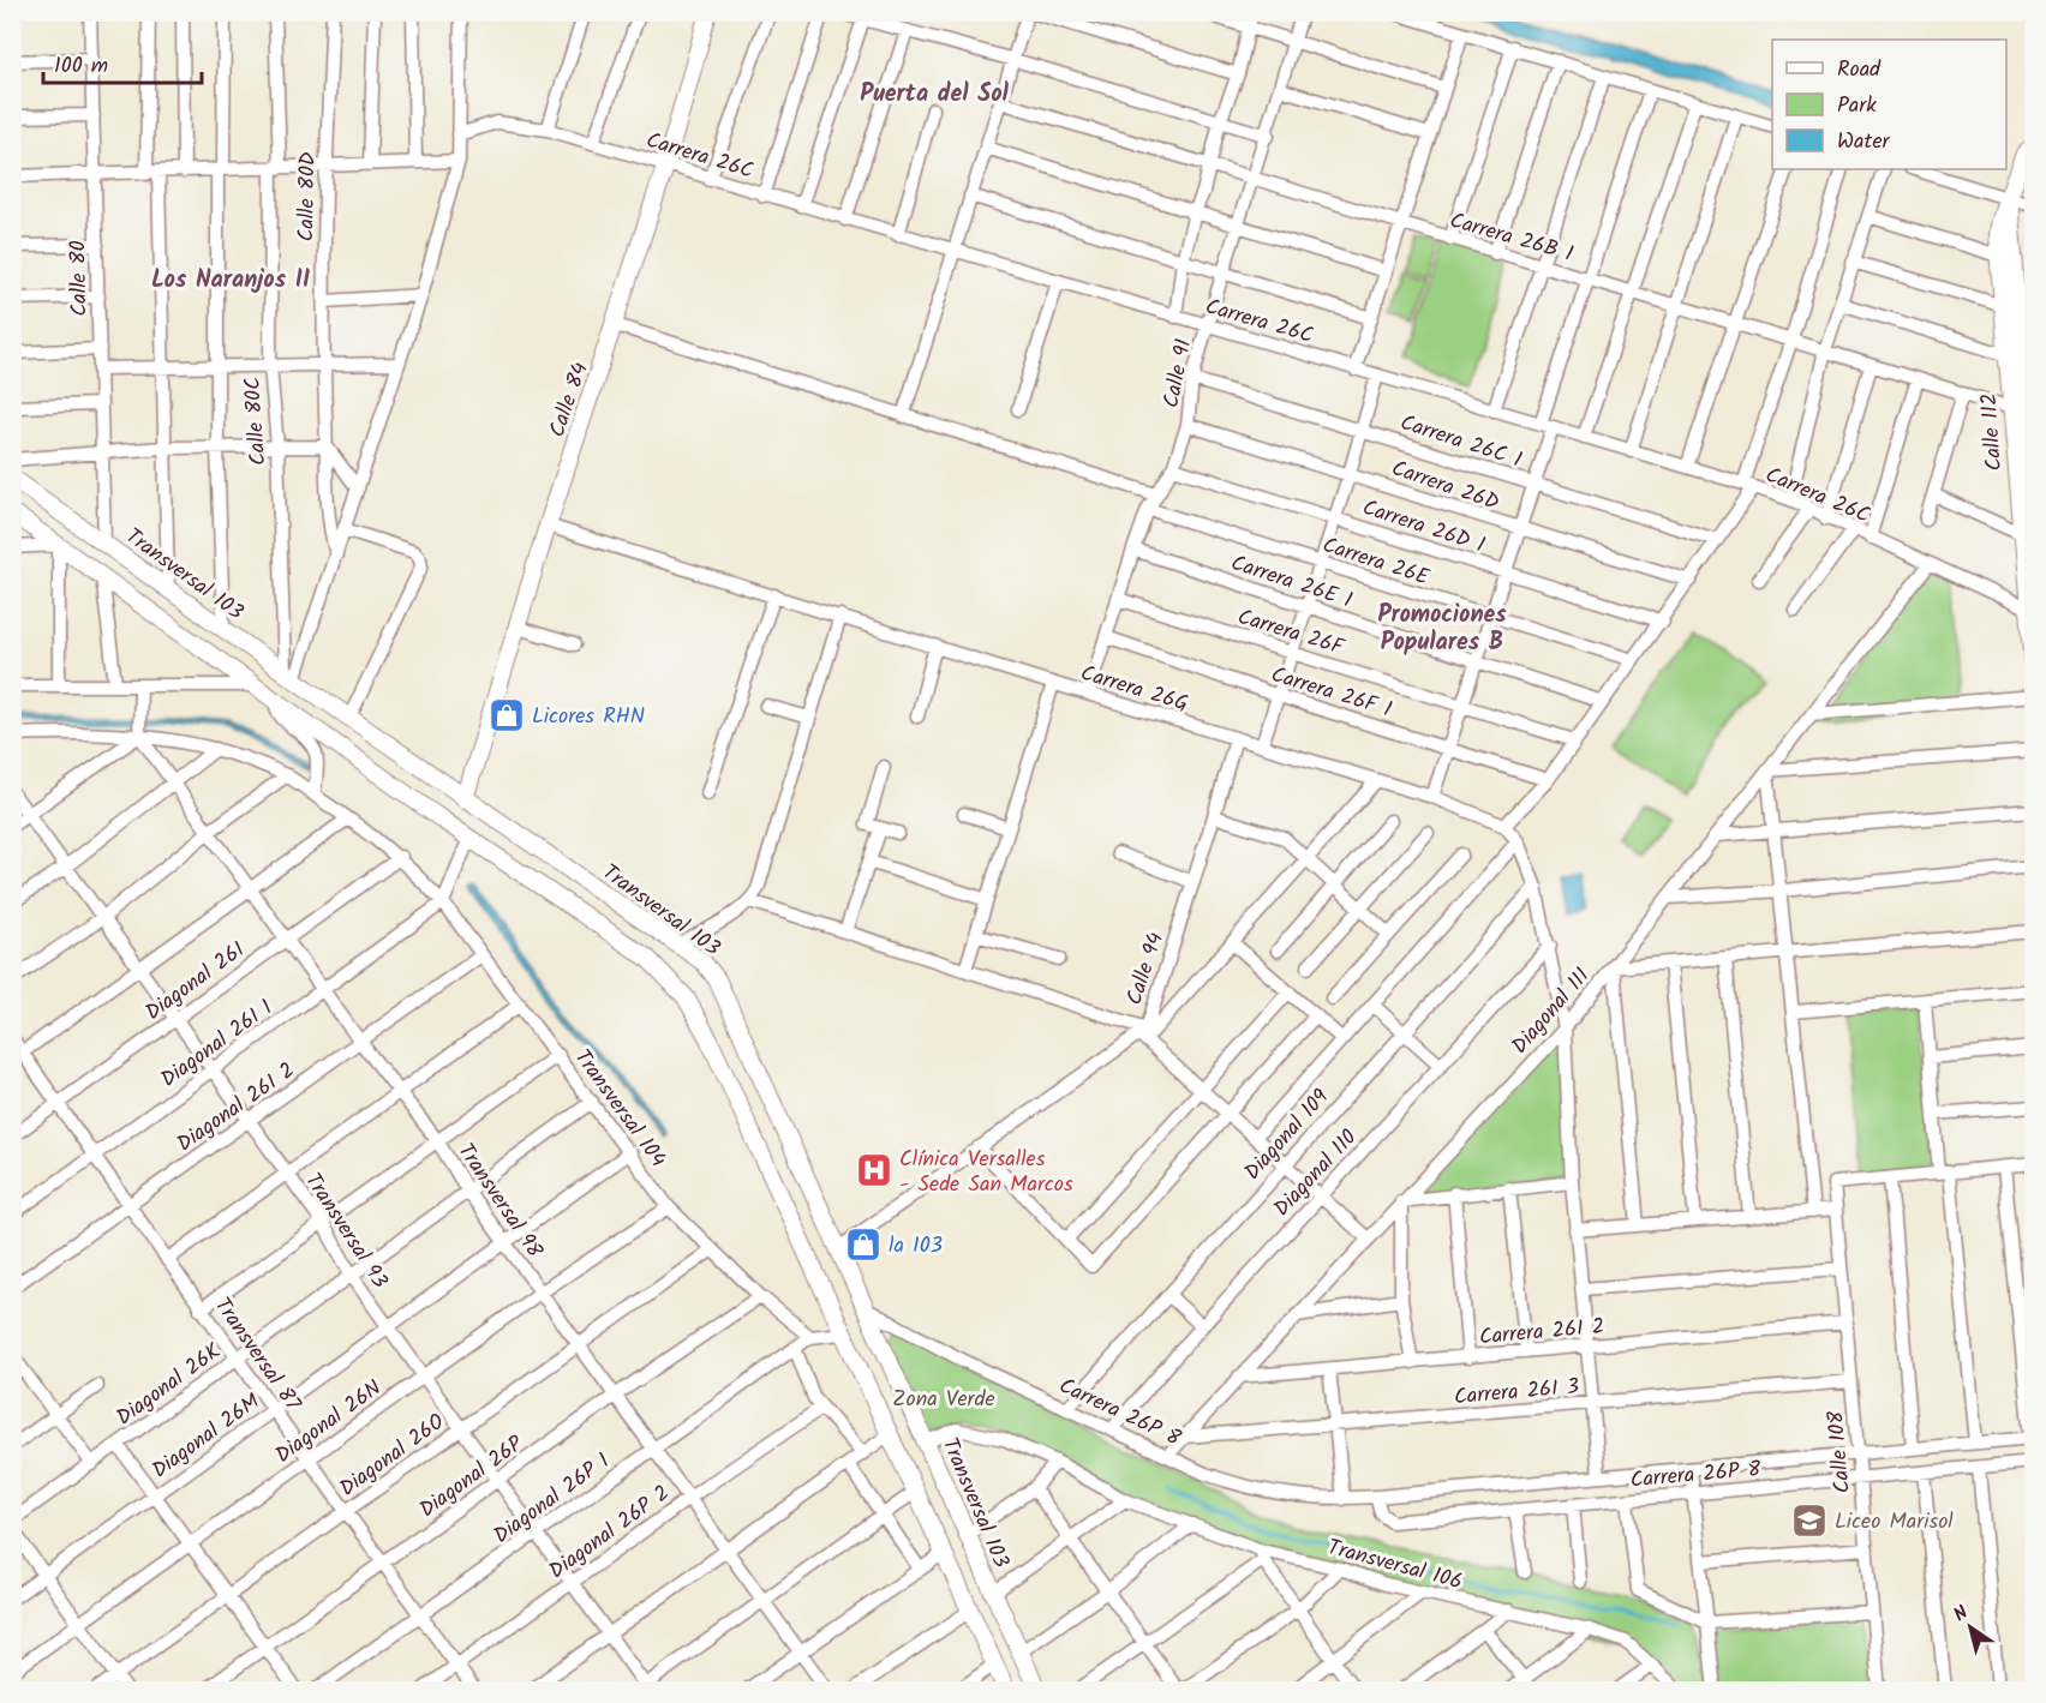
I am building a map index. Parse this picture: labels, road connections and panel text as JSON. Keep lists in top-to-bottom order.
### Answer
{
  "streets": {
    "street": [
      "Carrera 26C",
      "Calle 80D",
      "Carrera 26B 1",
      "Calle 80",
      "Calle 91",
      "Calle 84",
      "Calle 80C",
      "Calle 112",
      "Carrera 26C 1",
      "Carrera 26D",
      "Carrera 26D 1",
      "Carrera 26E",
      "Transversal 103",
      "Carrera 26E 1",
      "Carrera 26F",
      "Carrera 26G",
      "Carrera 26F 1",
      "Calle 94",
      "Diagonal 26I",
      "Diagonal 111",
      "Diagonal 26I 1",
      "Diagonal 26I 2",
      "Transversal 104",
      "Diagonal 109",
      "Diagonal 110",
      "Transversal 98",
      "Transversal 93",
      "Carrera 26I 2",
      "Transversal 87",
      "Diagonal 26K",
      "Carrera 26I 3",
      "Carrera 26P 8",
      "Diagonal 26N",
      "Diagonal 26M",
      "Calle 108",
      "Diagonal 26O",
      "Diagonal 26P",
      "Diagonal 26P 1",
      "Diagonal 26P 2",
      "Transversal 106"
    ]
  },
  "crossings": [
    ["Carrera 26C", "Calle 91"],
    ["Carrera 26C", "Calle 84"],
    ["Carrera 26C", "Calle 112"],
    ["Carrera 26C", "Diagonal 111"],
    ["Carrera 26B 1", "Calle 91"],
    ["Carrera 26B 1", "Calle 112"],
    ["Calle 80", "Transversal 103"],
    ["Calle 91", "Carrera 26C 1"],
    ["Calle 91", "Carrera 26D"],
    ["Calle 91", "Carrera 26D 1"],
    ["Calle 91", "Carrera 26E"],
    ["Calle 91", "Carrera 26E 1"],
    ["Calle 91", "Carrera 26F"],
    ["Calle 91", "Carrera 26G"],
    ["Calle 91", "Carrera 26F 1"],
    ["Calle 84", "Transversal 103"],
    ["Calle 84", "Carrera 26G"],
    ["Calle 80C", "Transversal 103"],
    ["Transversal 103", "Carrera 26P 8"],
    ["Transversal 103", "Transversal 106"],
    ["Carrera 26G", "Calle 94"],
    ["Carrera 26G", "Diagonal 111"],
    ["Carrera 26G", "Diagonal 109"],
    ["Carrera 26G", "Diagonal 110"],
    ["Carrera 26G", "Carrera 26I 2"],
    ["Carrera 26G", "Carrera 26I 3"],
    ["Carrera 26G", "Carrera 26P 8"],
    ["Diagonal 26I", "Transversal 104"],
    ["Diagonal 26I", "Transversal 98"],
    ["Diagonal 26I", "Transversal 93"],
    ["Diagonal 26I", "Transversal 87"],
    ["Diagonal 111", "Carrera 26I 2"],
    ["Diagonal 111", "Carrera 26I 3"],
    ["Diagonal 111", "Carrera 26P 8"],
    ["Diagonal 26I 1", "Transversal 104"],
    ["Diagonal 26I 1", "Transversal 98"],
    ["Diagonal 26I 1", "Transversal 93"],
    ["Diagonal 26I 1", "Transversal 87"],
    ["Diagonal 26I 2", "Transversal 104"],
    ["Diagonal 26I 2", "Transversal 98"],
    ["Diagonal 26I 2", "Transversal 93"],
    ["Diagonal 26I 2", "Transversal 87"],
    ["Transversal 104", "Diagonal 26K"],
    ["Transversal 104", "Diagonal 26N"],
    ["Transversal 104", "Diagonal 26M"],
    ["Transversal 104", "Diagonal 26O"],
    ["Transversal 104", "Diagonal 26P"],
    ["Transversal 104", "Diagonal 26P 1"],
    ["Diagonal 109", "Carrera 26P 8"],
    ["Diagonal 110", "Carrera 26P 8"],
    ["Transversal 98", "Diagonal 26K"],
    ["Transversal 98", "Diagonal 26N"],
    ["Transversal 98", "Diagonal 26M"],
    ["Transversal 98", "Diagonal 26O"],
    ["Transversal 98", "Diagonal 26P"],
    ["Transversal 98", "Diagonal 26P 1"],
    ["Transversal 98", "Diagonal 26P 2"],
    ["Transversal 93", "Diagonal 26K"],
    ["Transversal 93", "Diagonal 26N"],
    ["Transversal 93", "Diagonal 26M"],
    ["Transversal 93", "Diagonal 26O"],
    ["Transversal 93", "Diagonal 26P"],
    ["Transversal 93", "Diagonal 26P 1"],
    ["Transversal 93", "Diagonal 26P 2"],
    ["Carrera 26I 2", "Calle 108"],
    ["Transversal 87", "Diagonal 26K"],
    ["Transversal 87", "Diagonal 26N"],
    ["Transversal 87", "Diagonal 26M"],
    ["Transversal 87", "Diagonal 26O"],
    ["Transversal 87", "Diagonal 26P"],
    ["Transversal 87", "Diagonal 26P 1"],
    ["Transversal 87", "Diagonal 26P 2"],
    ["Carrera 26I 3", "Calle 108"],
    ["Carrera 26P 8", "Calle 108"]
  ],
  "districts": ["Puerta del Sol", "Los Naranjos II", "Promociones Populares B"],
  "parks": ["Zona Verde"],
  "places": {
    "shop": ["Licores RHN", "la 103"],
    "hospital": ["Clínica Versalles - Sede San Marcos"],
    "school or university": ["Liceo Marisol"]
  },
  "legend": ["Road", "Park", "Water"],
  "scale_bar": "100 m",
  "north": "top left"
}
